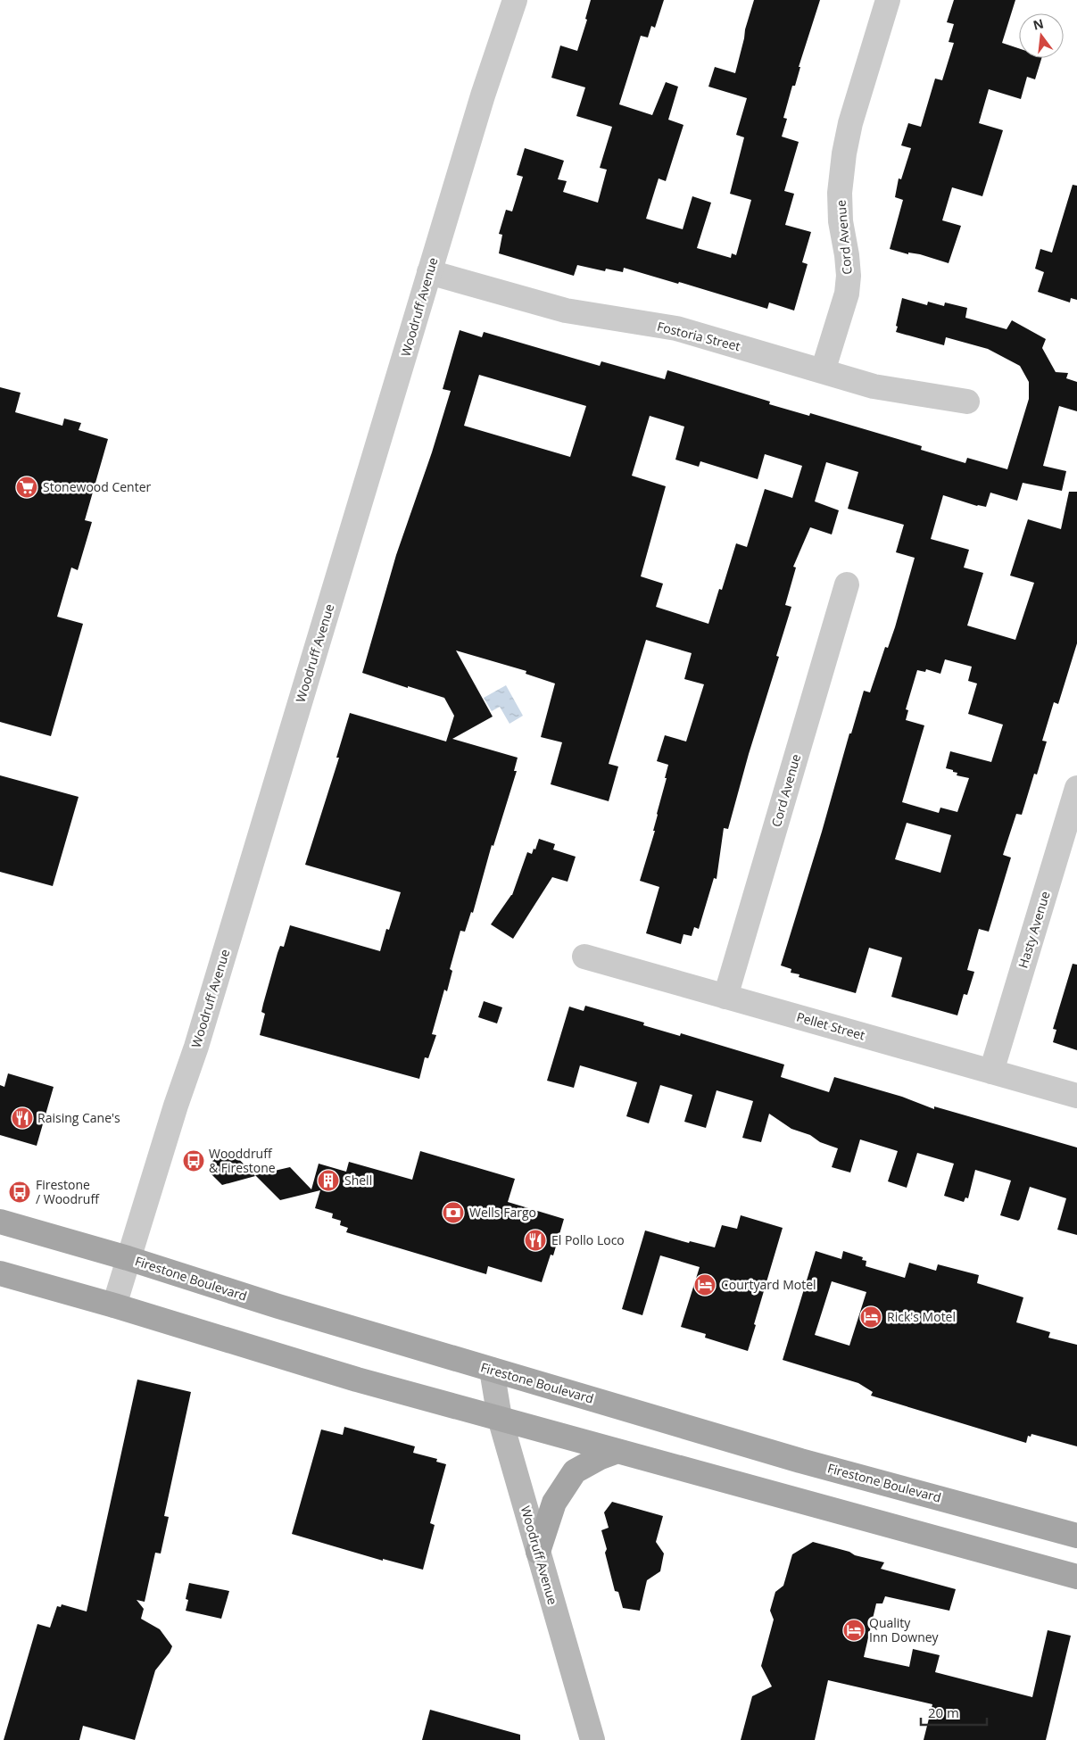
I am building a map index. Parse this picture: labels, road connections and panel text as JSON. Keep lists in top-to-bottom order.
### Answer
{
  "streets": {
    "main road": ["Woodruff Avenue", "Firestone Boulevard"],
    "street": [
      "Cord Avenue",
      "Fostoria Street",
      "Hasty Avenue",
      "Pellet Street"
    ]
  },
  "crossings": [
    ["Cord Avenue", "Fostoria Street"],
    ["Cord Avenue", "Pellet Street"],
    ["Woodruff Avenue", "Fostoria Street"],
    ["Woodruff Avenue", "Firestone Boulevard"],
    ["Hasty Avenue", "Pellet Street"]
  ],
  "places": {
    "supermarket": ["Stonewood Center"],
    "restaurant": ["Raising Cane's", "El Pollo Loco"],
    "bus stop": ["Wooddruff & Firestone", "Firestone / Woodruff"],
    "building": ["Shell"],
    "bank": ["Wells Fargo"],
    "hotel": ["Courtyard Motel", "Rick's Motel", "Quality Inn Downey"]
  },
  "scale_bar": "20 m",
  "north": "top"
}
